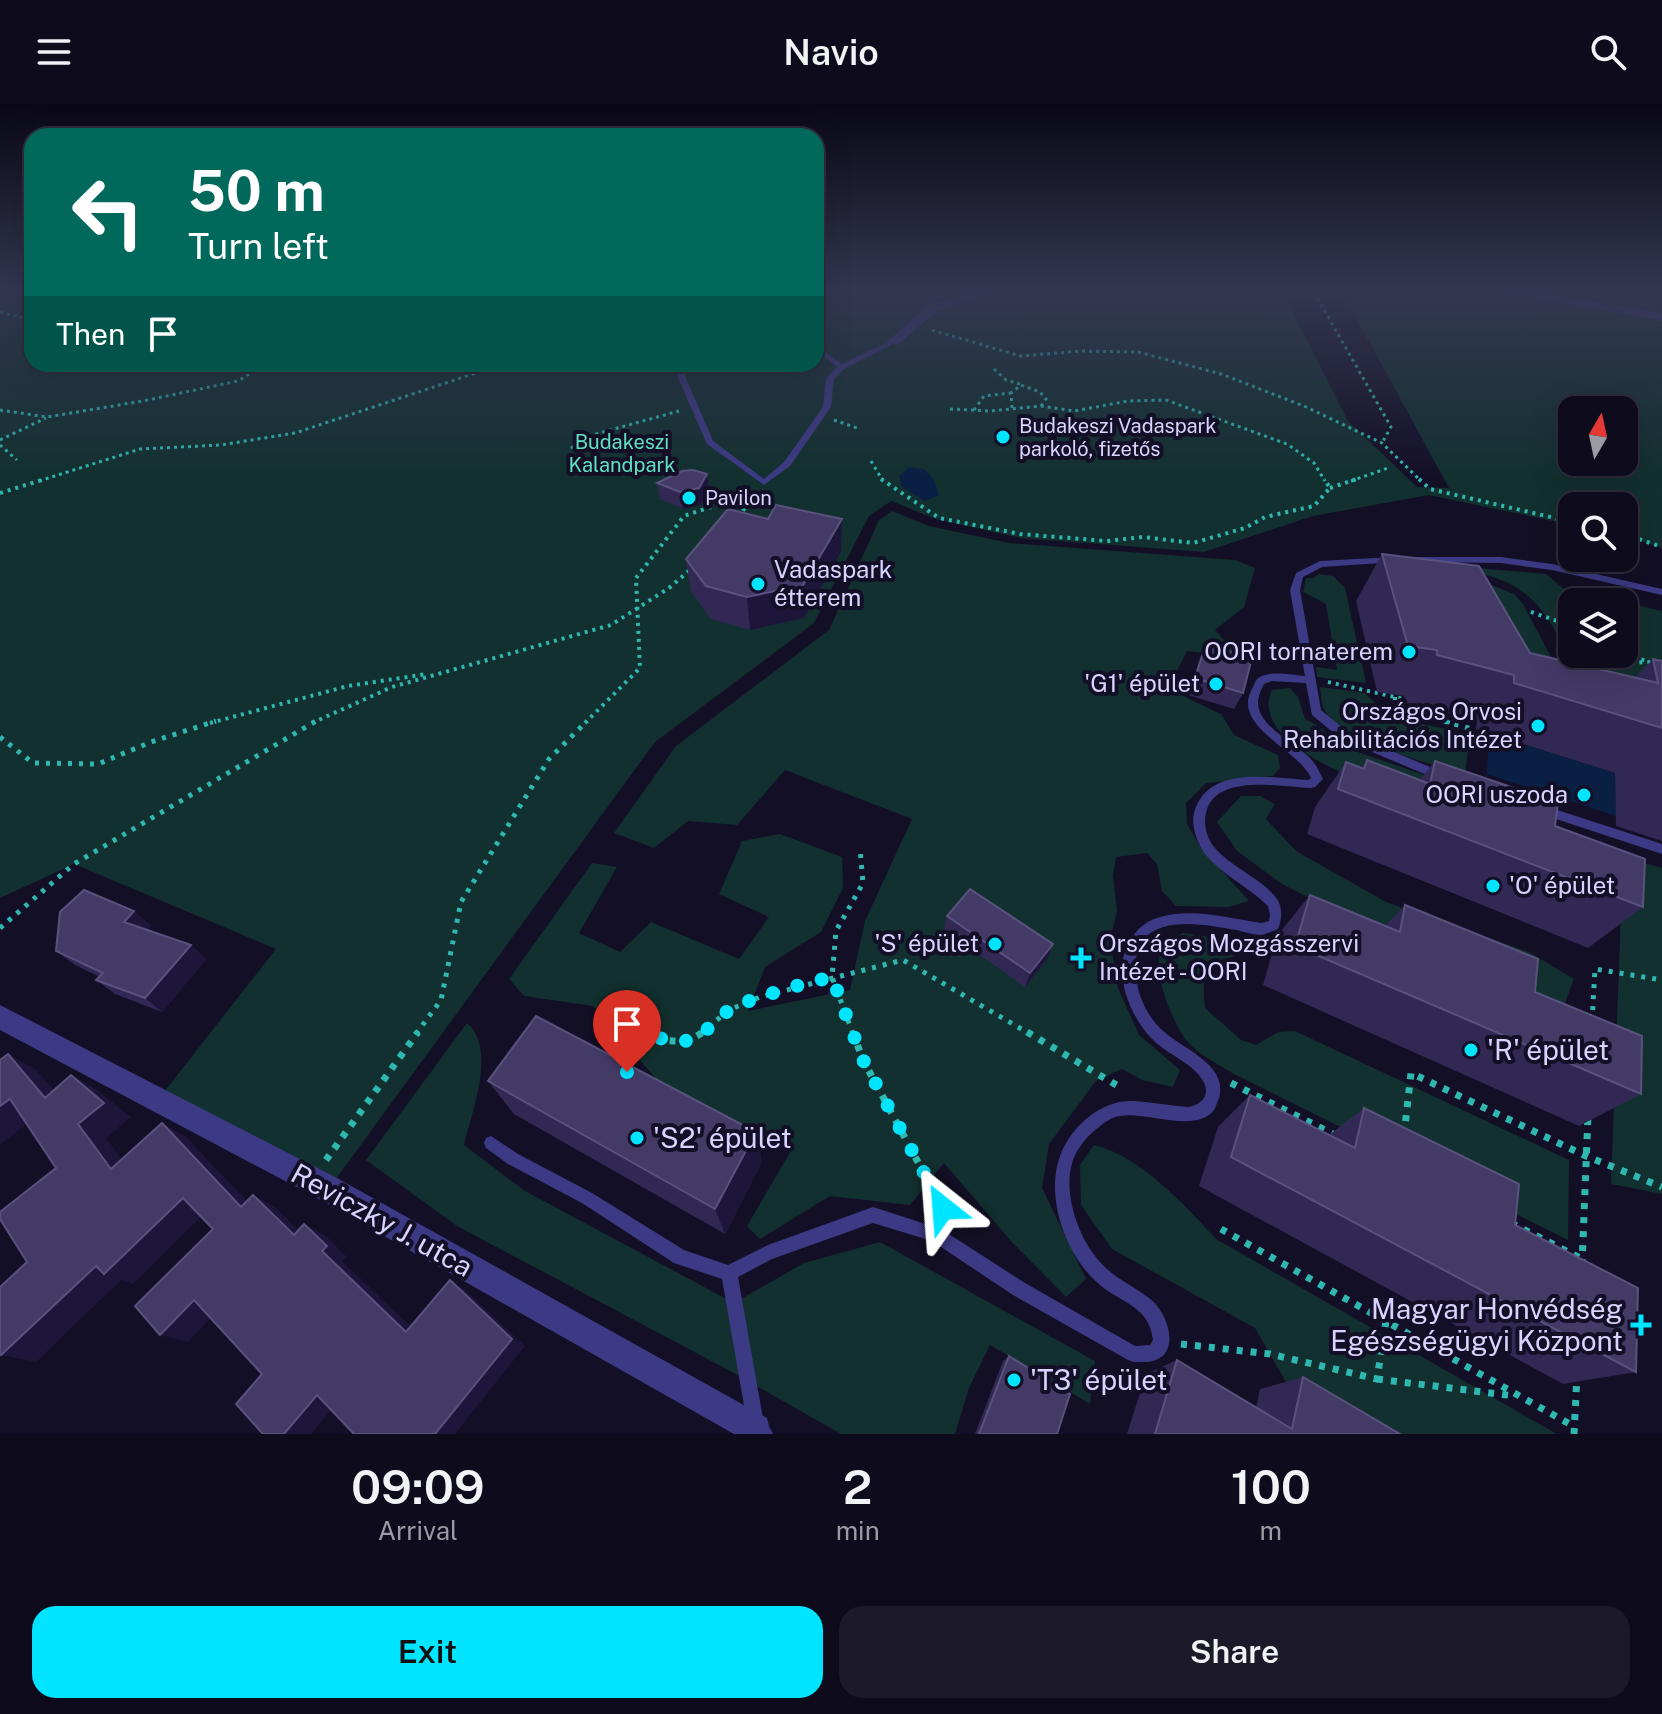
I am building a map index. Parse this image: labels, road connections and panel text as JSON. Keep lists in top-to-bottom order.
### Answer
{
  "streets": {
    "street": ["Reviczky J. utca"]
  },
  "parks": ["Budakeszi Kalandpark"],
  "places": {
    "other": [
      "Budakeszi Vadaspark parkoló, fizetős",
      "Pavilon",
      "Vadaspark étterem",
      "OORI tornaterem",
      "'G1' épület",
      "Országos Orvosi Rehabilitációs Intézet",
      "OORI uszoda",
      "'O' épület",
      "'S' épület",
      "'R' épület",
      "'S2' épület",
      "'T3' épület"
    ],
    "health": ["Országos Mozgásszervi Intézet - OORI", "Magyar Honvédség Egészségügyi Központ"]
  },
  "north": "top",
  "page": {
    "header": "Navio",
    "turn": ["50 m", "Turn left"],
    "then": "Then",
    "eta": [
      "09:09",
      "Arrival",
      "2",
      "min",
      "100",
      "m"
    ],
    "buttons": ["Exit", "Share"]
  }
}
